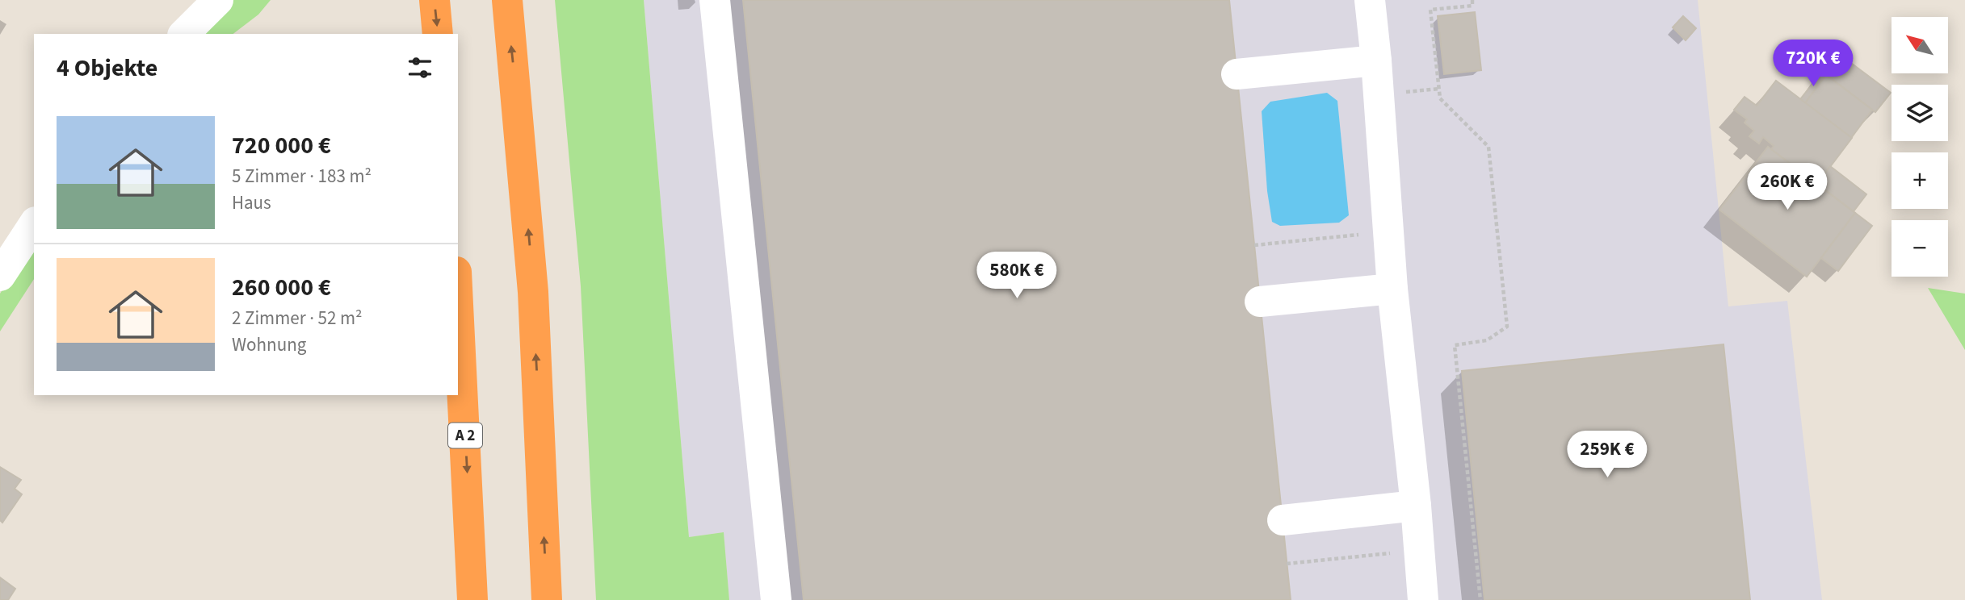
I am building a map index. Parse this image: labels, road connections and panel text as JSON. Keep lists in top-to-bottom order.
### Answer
{
  "streets": {
    "highway": ["A 2"]
  },
  "north": "top left",
  "page": {
    "map_buttons": ["+", "−"],
    "heading": "4 Objekte",
    "price": [
      "720K €",
      "260K €",
      "580K €",
      "259K €"
    ],
    "list": [
      {
        "name": "720 000 €",
        "note": "5 Zimmer · 183 m² · Haus"
      },
      {
        "name": "260 000 €",
        "note": "2 Zimmer · 52 m² · Wohnung"
      }
    ]
  }
}
